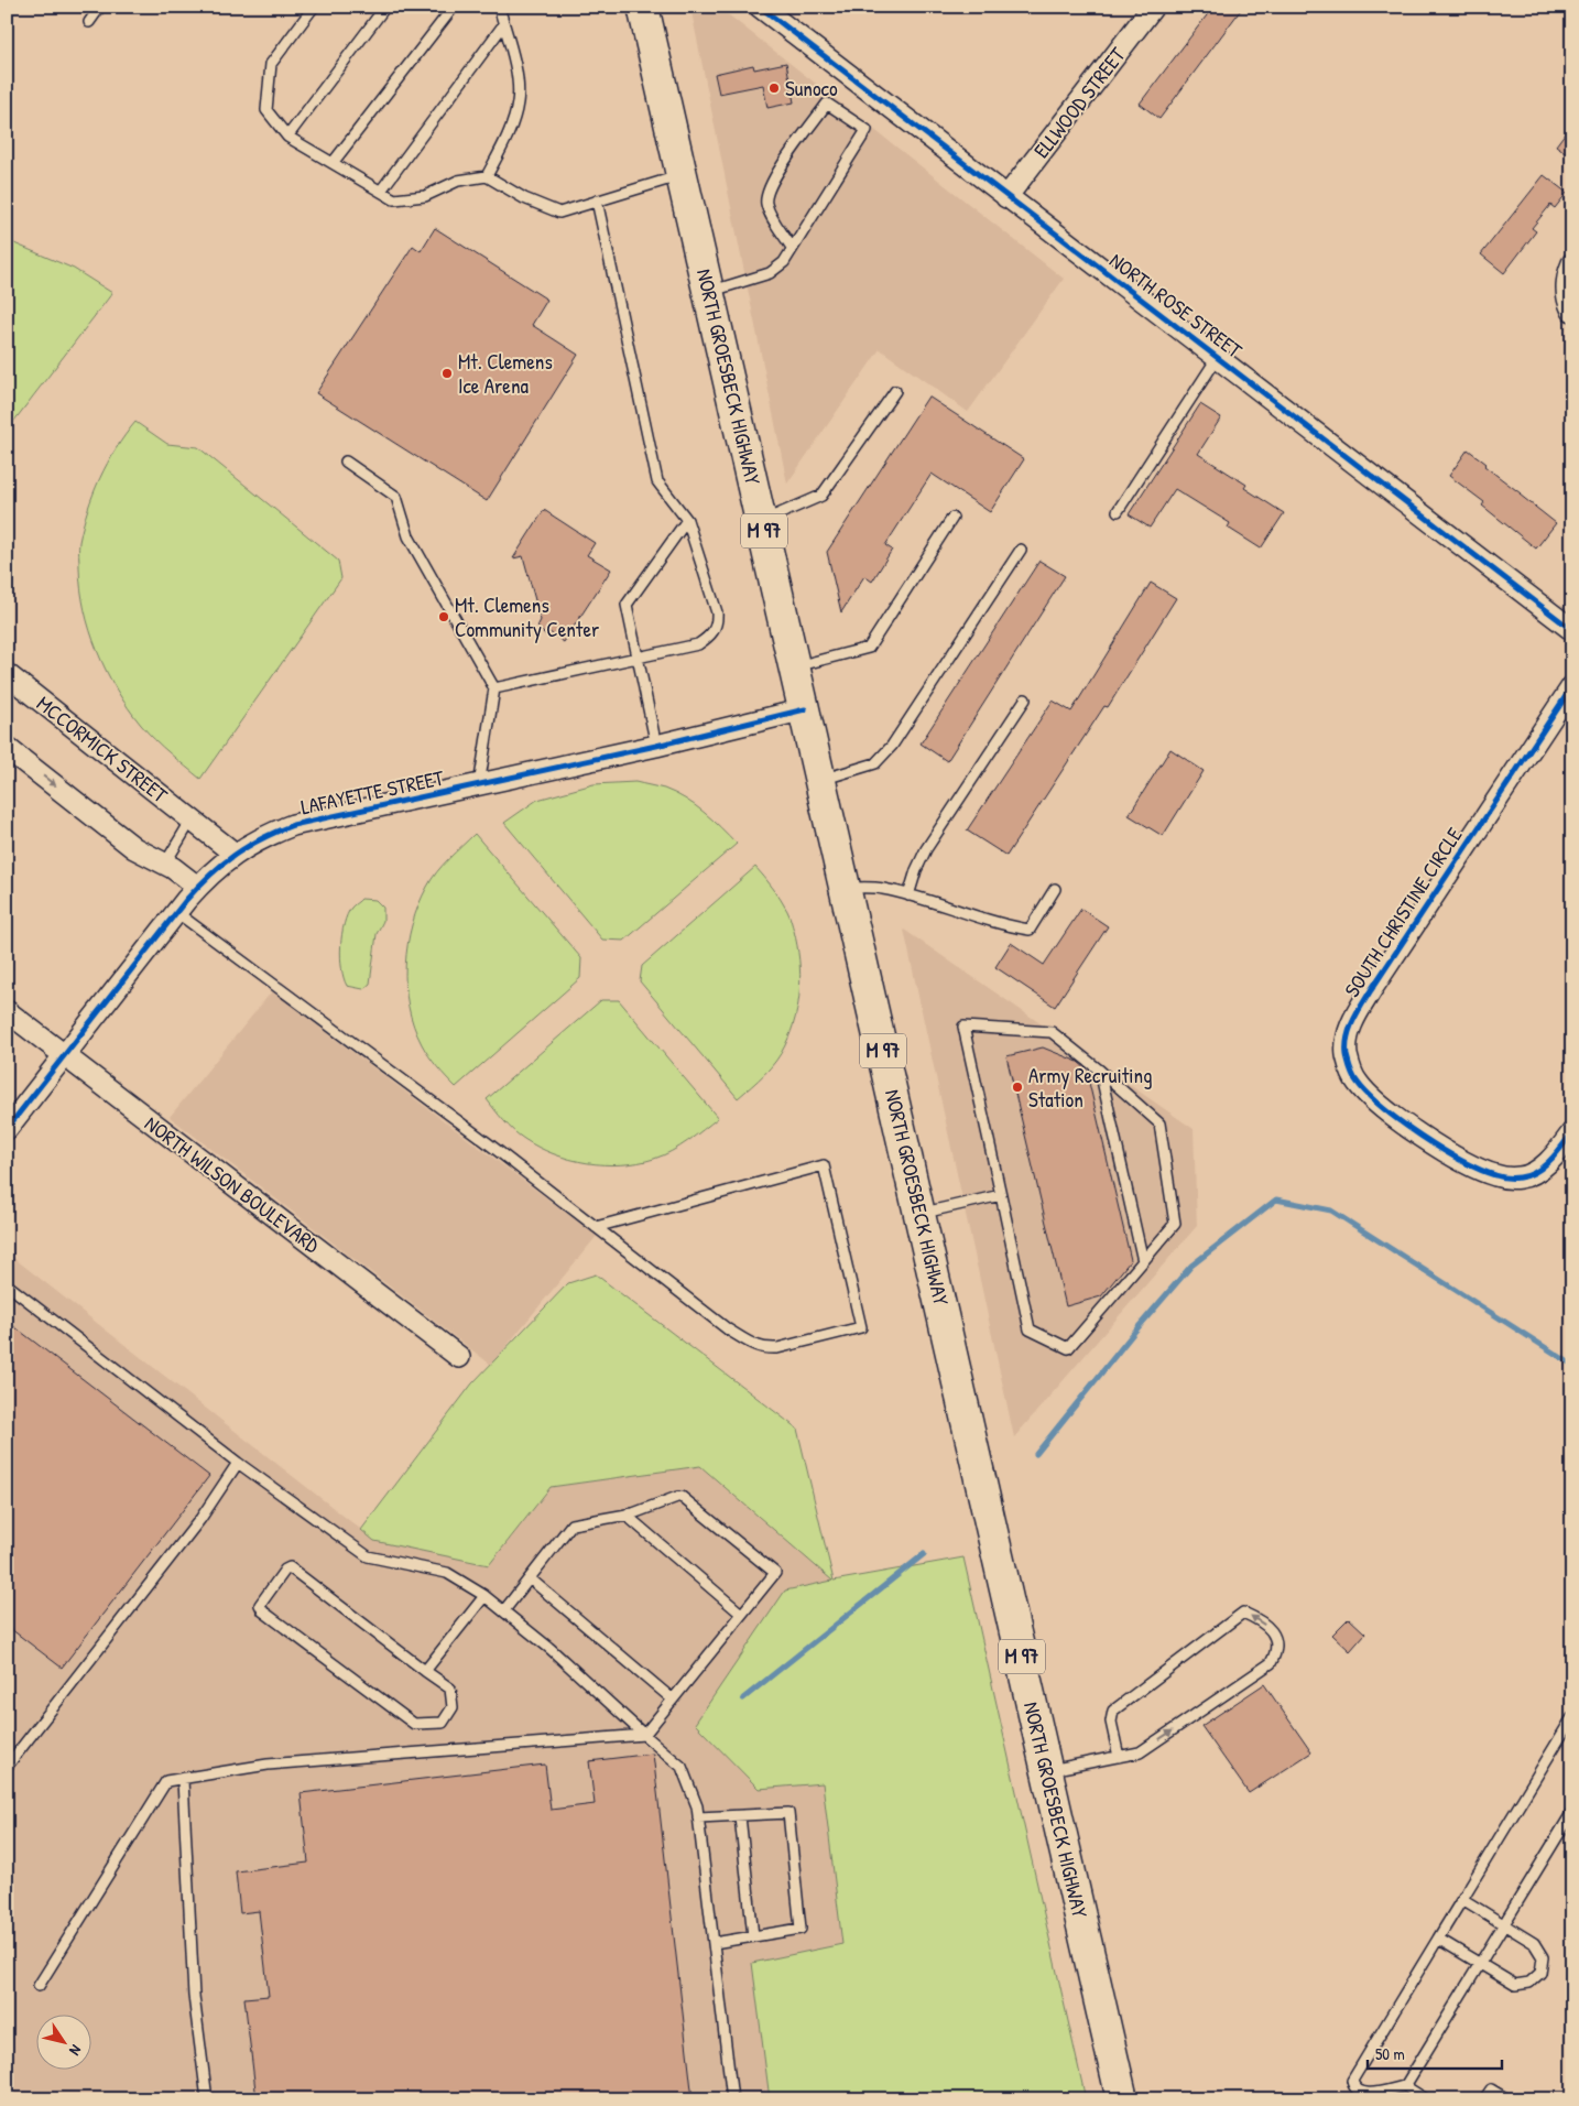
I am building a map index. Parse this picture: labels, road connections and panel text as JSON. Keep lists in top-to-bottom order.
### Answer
{
  "streets": {
    "main road": ["NORTH GROESBECK HIGHWAY", "M 97"],
    "street": [
      "ELLWOOD STREET",
      "NORTH ROSE STREET",
      "MCCORMICK STREET",
      "LAFAYETTE STREET",
      "SOUTH CHRISTINE CIRCLE",
      "NORTH WILSON BOULEVARD"
    ]
  },
  "crossings": [
    ["ELLWOOD STREET", "NORTH ROSE STREET"],
    ["NORTH GROESBECK HIGHWAY", "LAFAYETTE STREET"],
    ["MCCORMICK STREET", "LAFAYETTE STREET"],
    ["LAFAYETTE STREET", "NORTH WILSON BOULEVARD"]
  ],
  "places": [
    "Sunoco",
    "Mt. Clemens Ice Arena",
    "Mt. Clemens Community Center",
    "Army Recruiting Station"
  ],
  "scale_bar": "50 m",
  "north": "bottom right"
}
